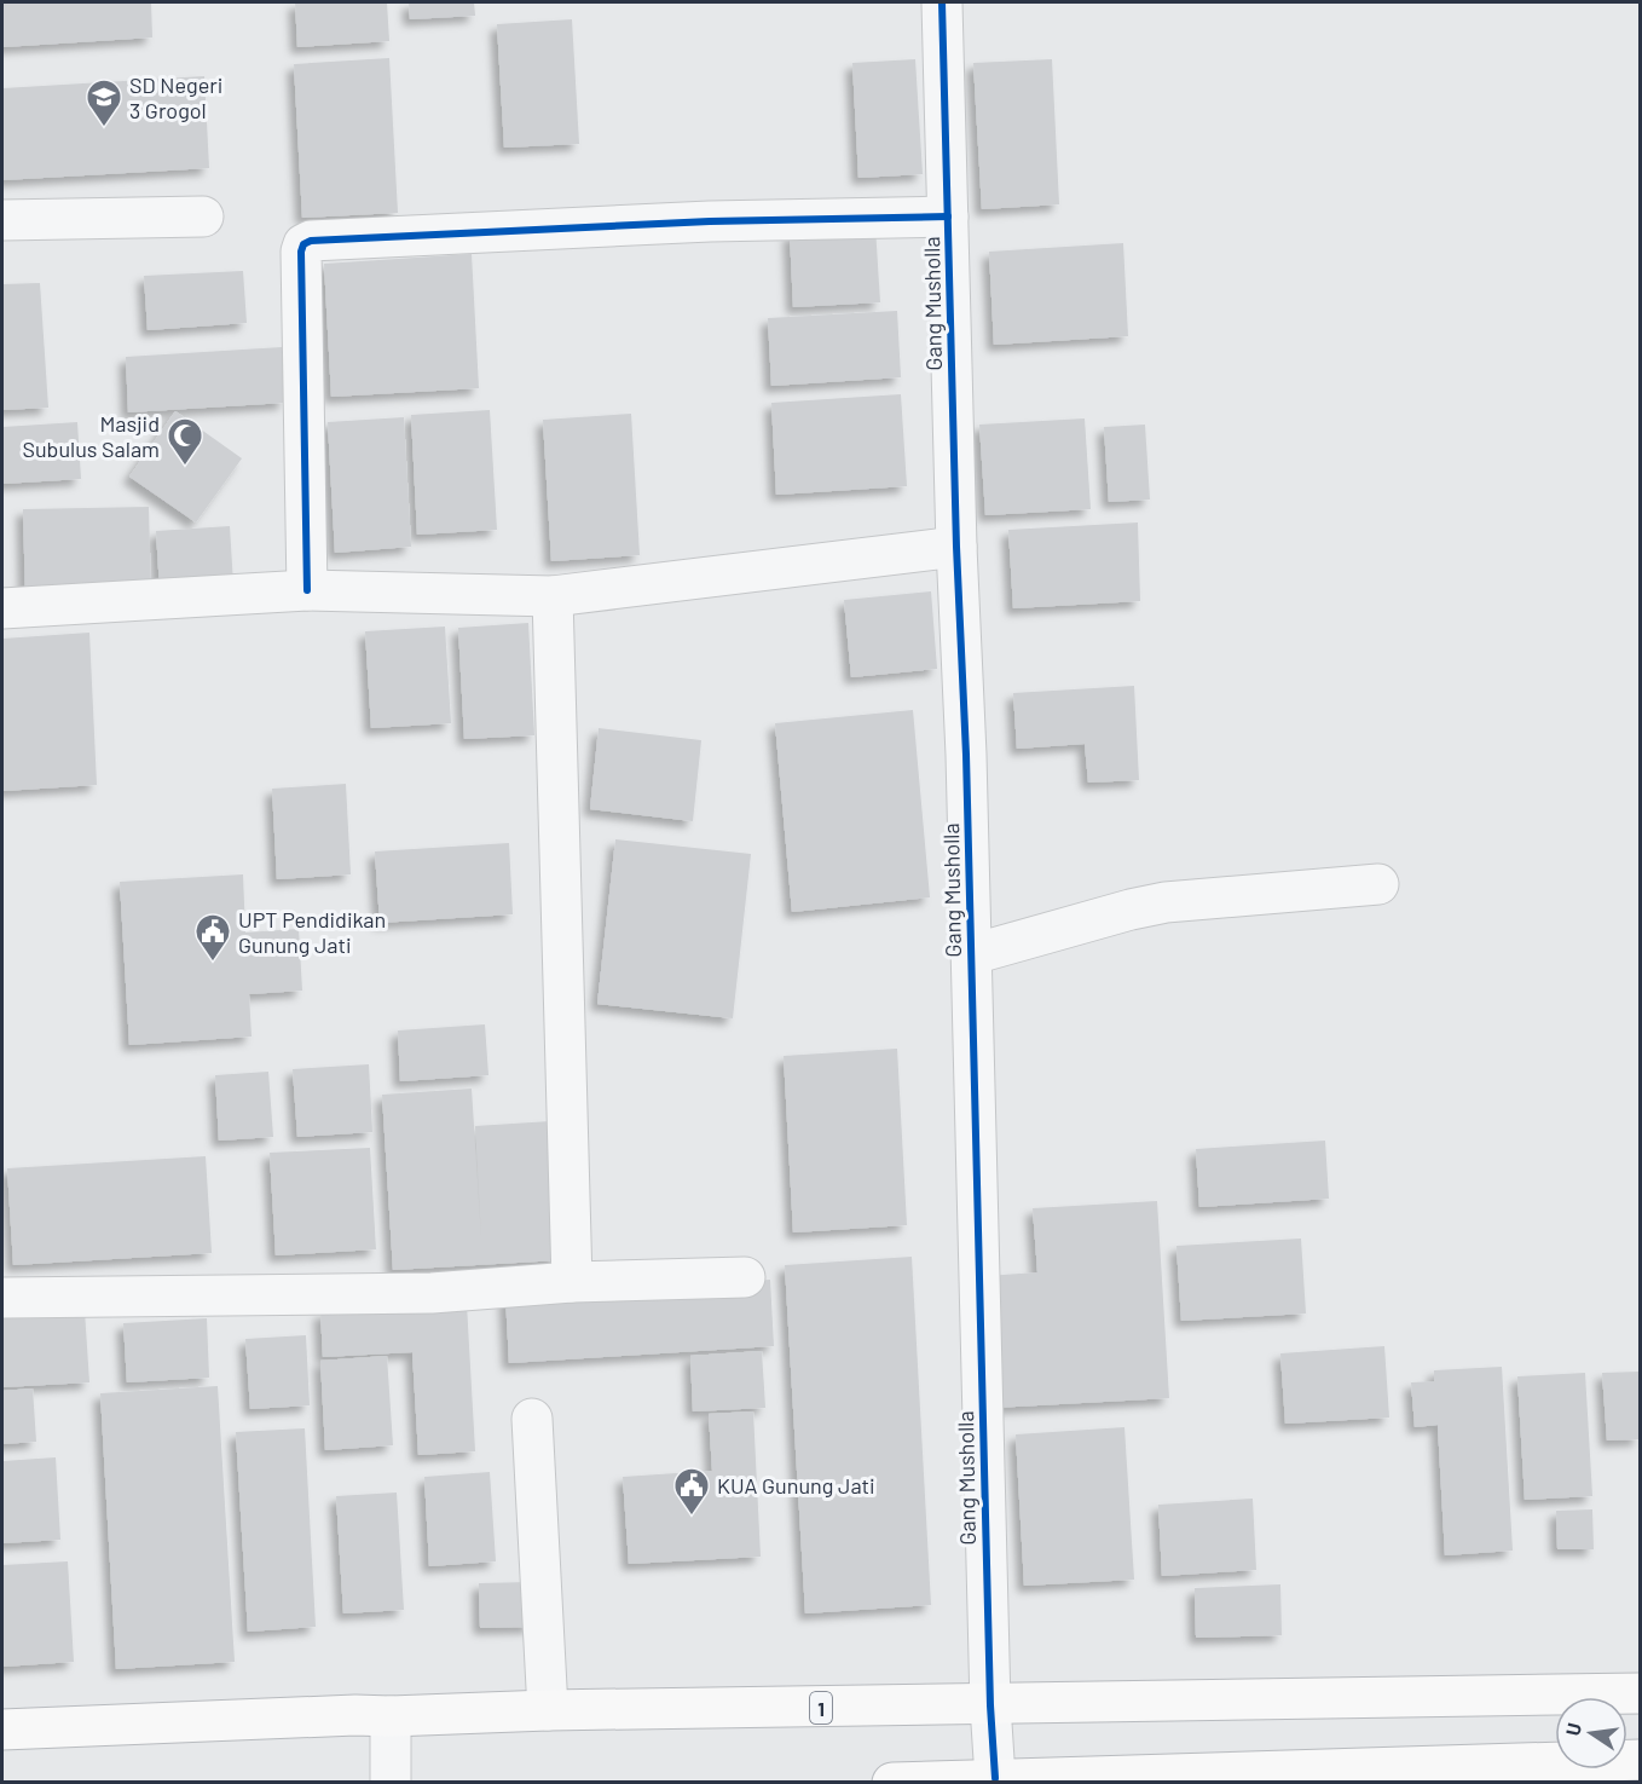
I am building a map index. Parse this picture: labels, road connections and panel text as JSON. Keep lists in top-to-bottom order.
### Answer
{
  "streets": {
    "highway": ["1"],
    "street": ["Gang Musholla"]
  },
  "crossings": [
    ["Gang Musholla", "1"]
  ],
  "places": {
    "school or university": ["SD Negeri 3 Grogol"],
    "mosque": ["Masjid Subulus Salam"],
    "public building": ["UPT Pendidikan Gunung Jati", "KUA Gunung Jati"]
  },
  "north": "left"
}
